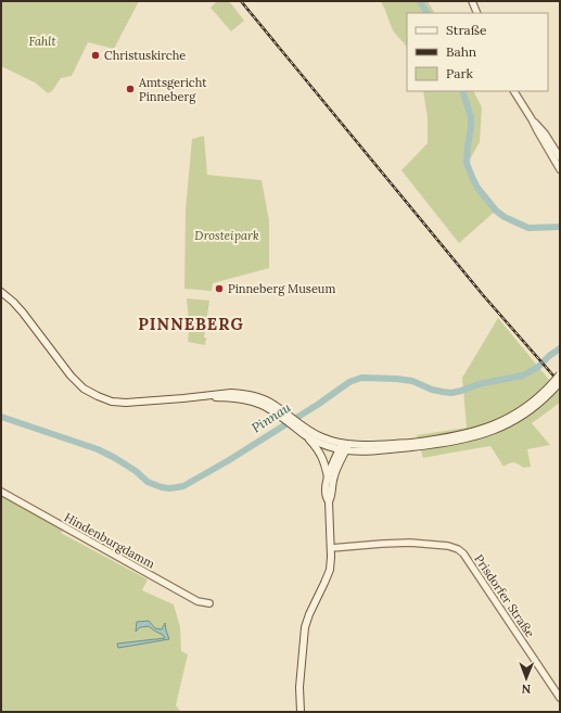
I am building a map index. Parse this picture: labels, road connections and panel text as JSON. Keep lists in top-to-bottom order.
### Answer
{
  "streets": {
    "street": ["Hindenburgdamm", "Prisdorfer Straße"]
  },
  "districts": ["PINNEBERG"],
  "water": ["Pinnau"],
  "parks": ["Fahlt", "Drosteipark"],
  "places": ["Christuskirche", "Amtsgericht Pinneberg", "Pinneberg Museum"],
  "legend": ["Straße", "Bahn", "Park"],
  "north": "bottom"
}
